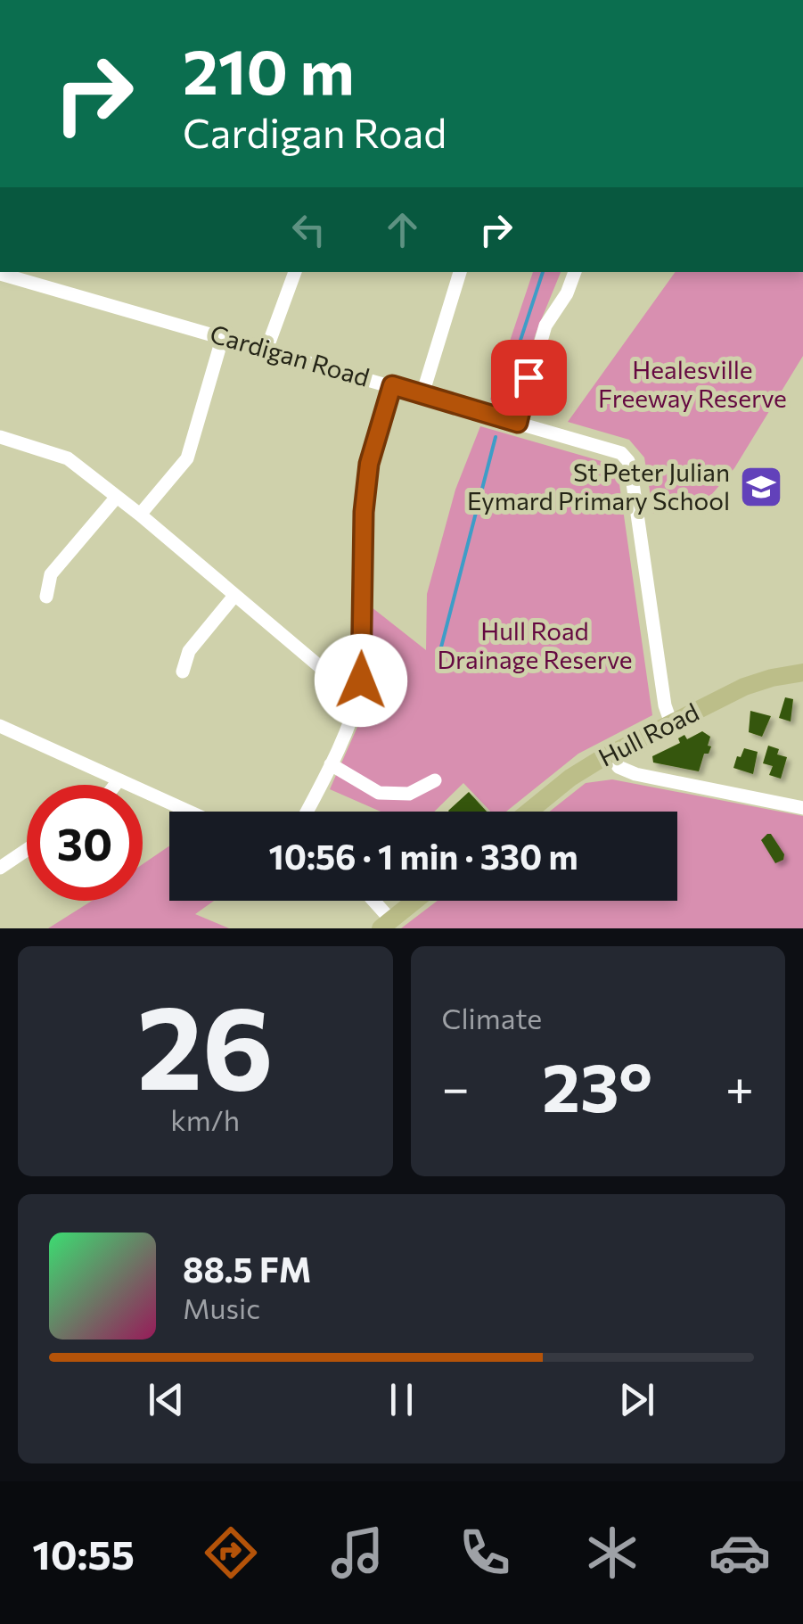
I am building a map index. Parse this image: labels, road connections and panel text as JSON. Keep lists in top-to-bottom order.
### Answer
{
  "streets": {
    "main road": ["Hull Road"],
    "street": ["Cardigan Road"]
  },
  "crossings": [
    ["Cardigan Road", "Hull Road"]
  ],
  "parks": ["Healesville Freeway Reserve", "Hull Road Drainage Reserve"],
  "places": {
    "school or university": ["St Peter Julian Eymard Primary School"]
  },
  "page": {
    "turn": ["210 m", "Cardigan Road"],
    "limit": "30",
    "trip": "10:56 · 1 min · 330 m",
    "tile": [
      ["26", "km/h"],
      "Climate"
    ],
    "heat": ["−", "23°", "+"],
    "song": ["88.5 FM", "Music"],
    "tabs": "10:55"
  }
}
